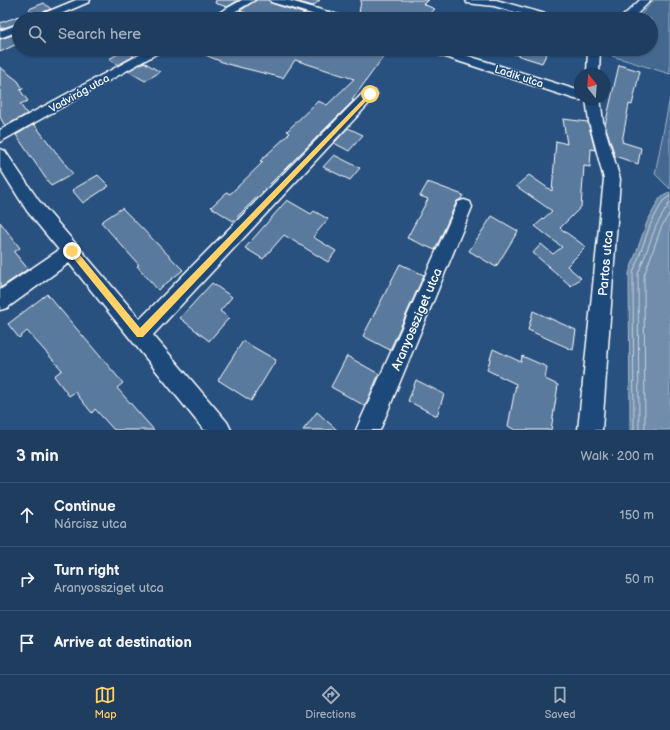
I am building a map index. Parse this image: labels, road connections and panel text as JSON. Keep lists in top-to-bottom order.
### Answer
{
  "streets": {
    "street": [
      "Ladik utca",
      "Vadvirág utca",
      "Partos utca",
      "Aranyossziget utca"
    ]
  },
  "north": "top",
  "page": {
    "search": "Search here",
    "heading": ["3 min", "Walk · 200 m"],
    "list": [
      ["Continue", "Nárcisz utca", "150 m"],
      ["Turn right", "Aranyossziget utca", "50 m"],
      "Arrive at destination"
    ],
    "nav": ["Map", "Directions", "Saved"]
  }
}
